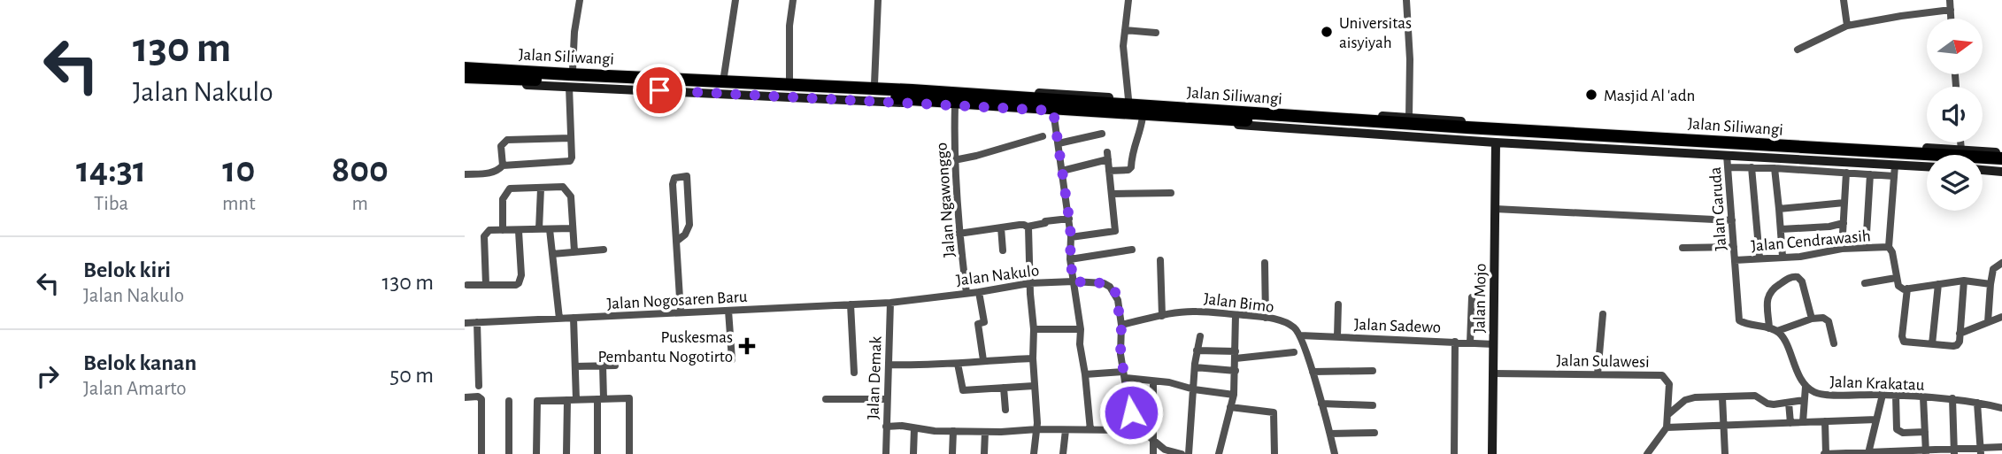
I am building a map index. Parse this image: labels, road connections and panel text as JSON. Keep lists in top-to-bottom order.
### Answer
{
  "streets": {
    "highway": ["Jalan Siliwangi"],
    "street": [
      "Jalan Ngawonggo",
      "Jalan Garuda",
      "Jalan Cendrawasih",
      "Jalan Nakulo",
      "Jalan Mojo",
      "Jalan Nogosaren Baru",
      "Jalan Bimo",
      "Jalan Sadewo",
      "Jalan Sulawesi",
      "Jalan Demak",
      "Jalan Krakatau"
    ]
  },
  "crossings": [
    ["Jalan Siliwangi", "Jalan Garuda"],
    ["Jalan Ngawonggo", "Jalan Nakulo"],
    ["Jalan Garuda", "Jalan Cendrawasih"],
    ["Jalan Nakulo", "Jalan Nogosaren Baru"],
    ["Jalan Nakulo", "Jalan Bimo"],
    ["Jalan Nakulo", "Jalan Demak"],
    ["Jalan Mojo", "Jalan Sadewo"],
    ["Jalan Mojo", "Jalan Sulawesi"],
    ["Jalan Nogosaren Baru", "Jalan Demak"],
    ["Jalan Bimo", "Jalan Sadewo"]
  ],
  "places": {
    "other": ["Universitas aisyiyah", "Masjid Al 'adn"],
    "health": ["Puskesmas Pembantu Nogotirto"]
  },
  "north": "right",
  "page": {
    "turn": ["130 m", "Jalan Nakulo"],
    "eta": [
      "14:31",
      "Tiba",
      "10",
      "mnt",
      "800",
      "m"
    ],
    "list": [
      {
        "name": "Belok kiri",
        "note": "Jalan Nakulo",
        "value": "130 m"
      },
      {
        "name": "Belok kanan",
        "note": "Jalan Amarto",
        "value": "50 m"
      }
    ]
  }
}
